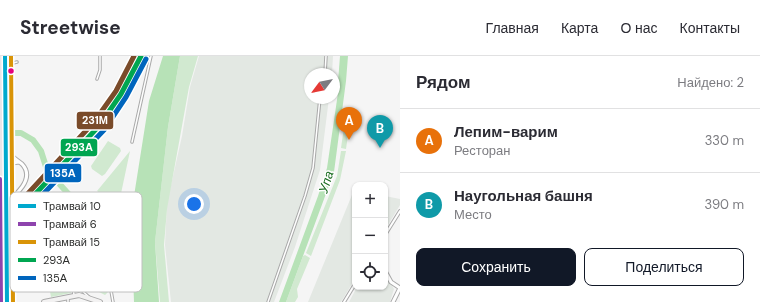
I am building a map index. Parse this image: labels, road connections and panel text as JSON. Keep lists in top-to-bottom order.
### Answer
{
  "water": ["Упа"],
  "lines": [
    "tram line 10",
    "tram line 15",
    "transit line 293А",
    "transit line 231М",
    "transit line 135А",
    "tram line 6"
  ],
  "legend": [
    "Трамвай 10",
    "Трамвай 6",
    "Трамвай 15",
    "293А",
    "135А"
  ],
  "north": "bottom left",
  "page": {
    "header": "Streetwise",
    "nav": [
      "Главная",
      "Карта",
      "О нас",
      "Контакты"
    ],
    "heading": ["Рядом", "Найдено: 2"],
    "pins": ["A", "B"],
    "list": [
      {
        "mark": "A",
        "name": "Лепим-варим",
        "note": "Ресторан",
        "value": "330 m"
      },
      {
        "mark": "B",
        "name": "Наугольная башня",
        "note": "Место",
        "value": "390 m"
      }
    ],
    "map_buttons": ["+", "−"],
    "buttons": ["Сохранить", "Поделиться"]
  }
}
